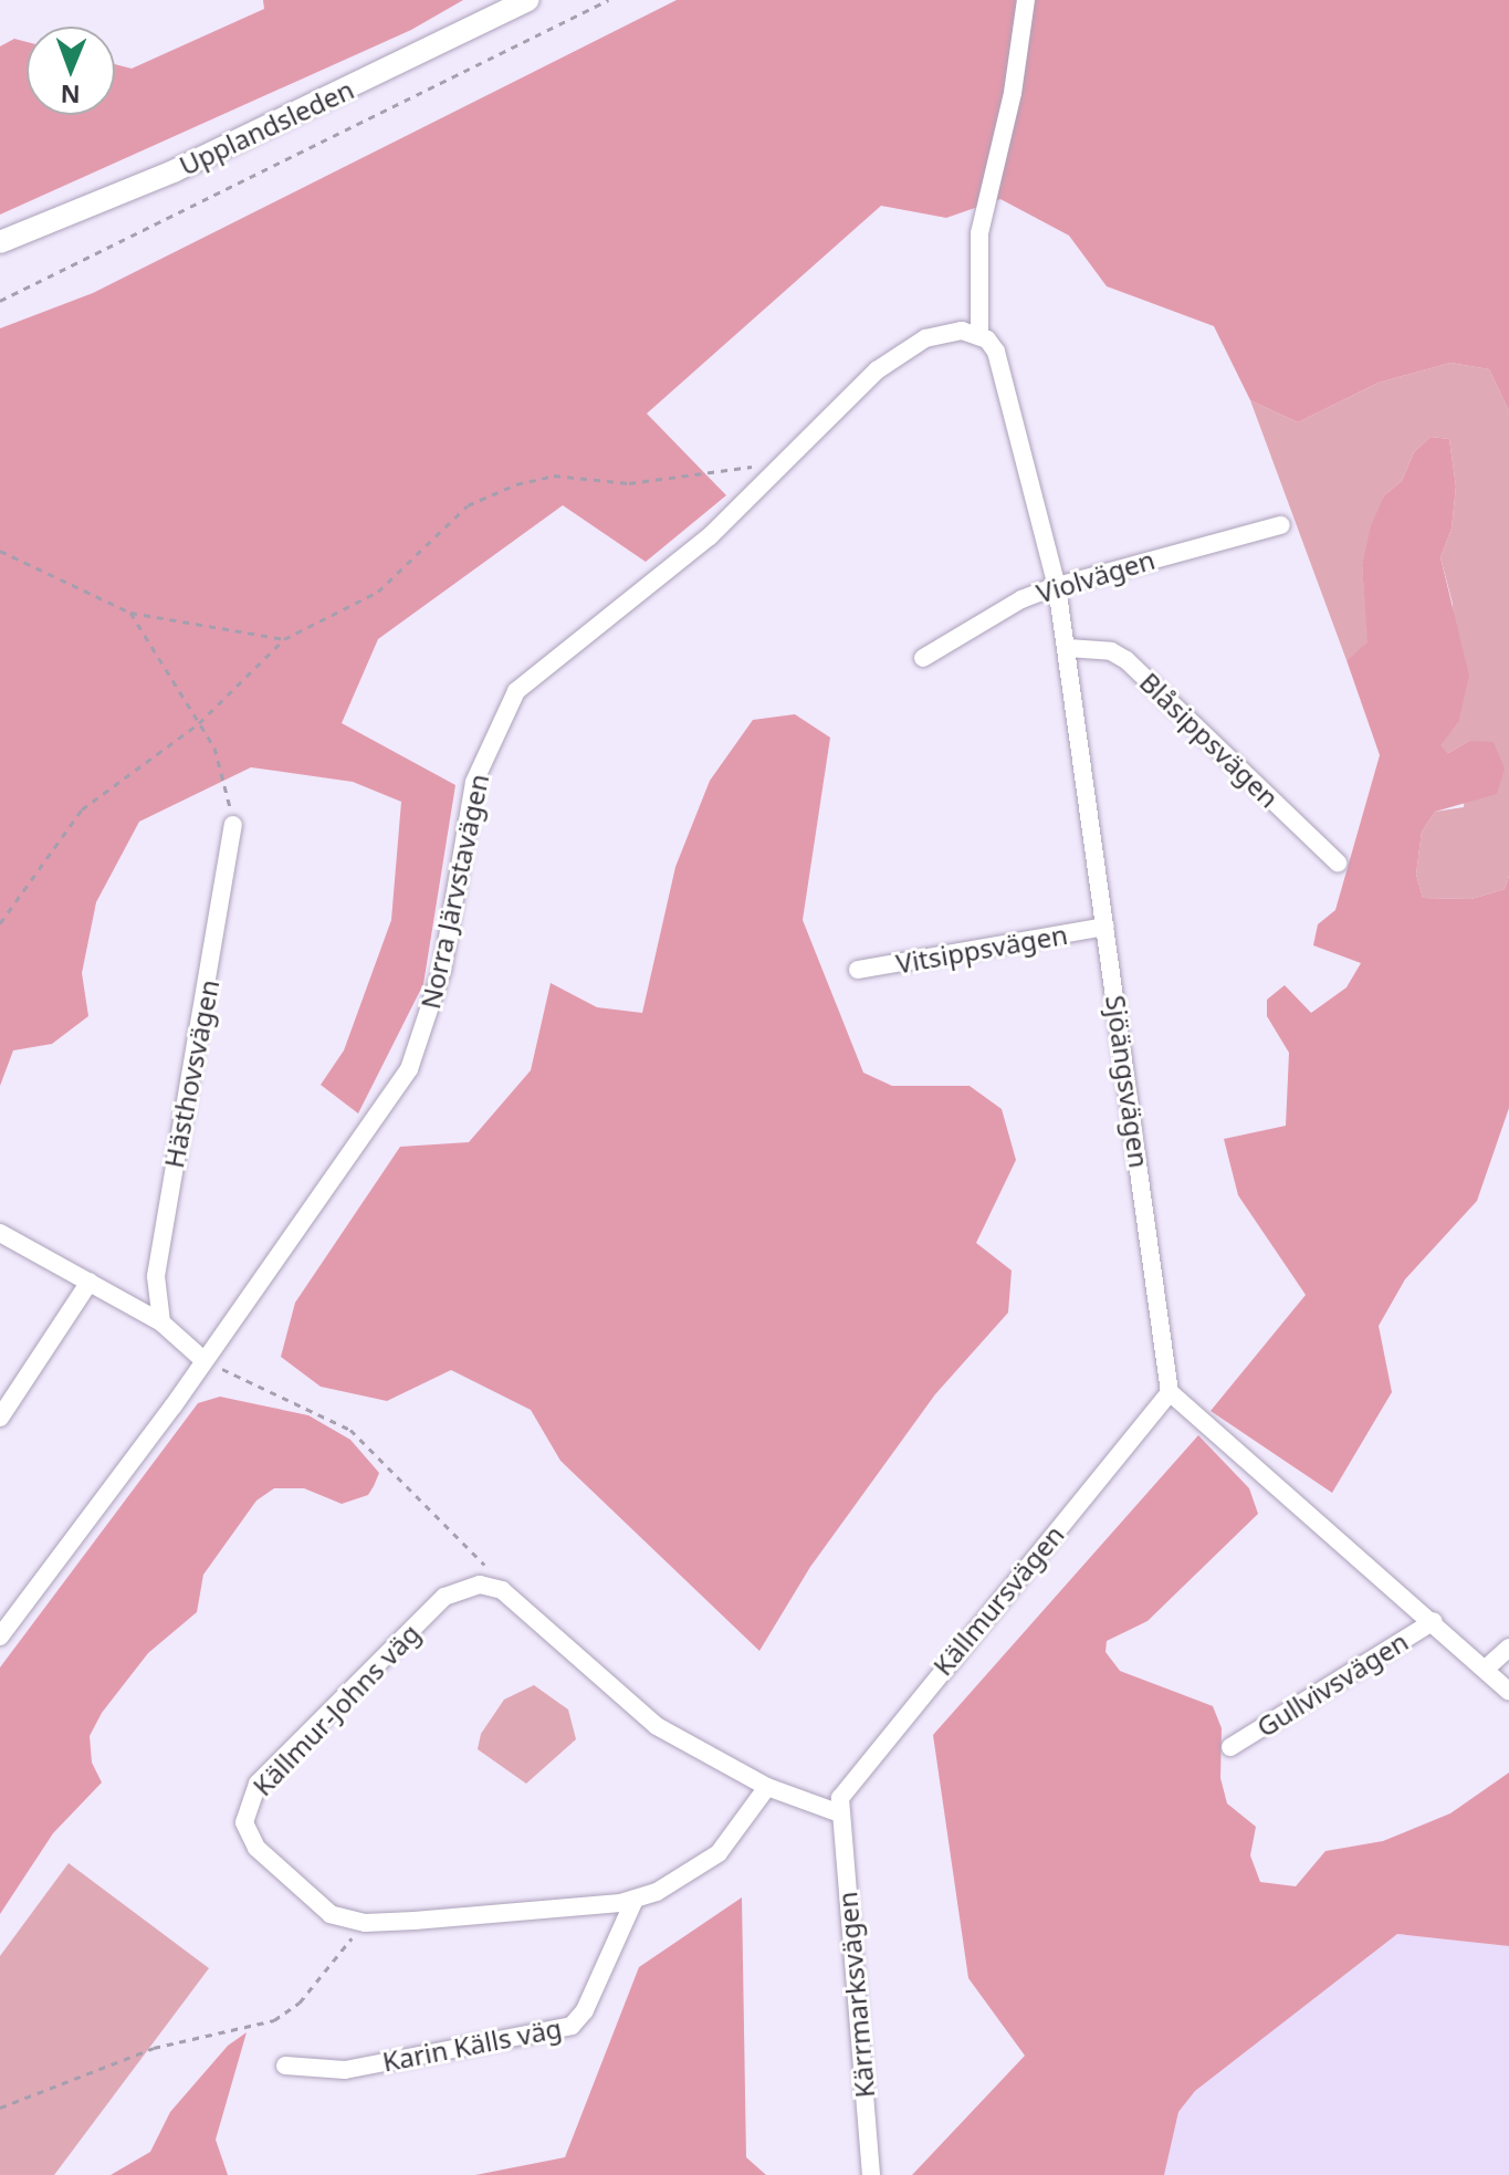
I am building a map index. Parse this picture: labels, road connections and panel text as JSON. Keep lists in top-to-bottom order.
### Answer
{
  "streets": {
    "street": [
      "Upplandsleden",
      "Violvägen",
      "Blåsippsvägen",
      "Norra Järvstavägen",
      "Vitsippsvägen",
      "Hästhovsvägen",
      "Sjöängsvägen",
      "Källmursvägen",
      "Gullvivsvägen",
      "Källmur-Johns väg",
      "Kärrmarksvägen",
      "Karin Källs väg"
    ]
  },
  "crossings": [
    ["Violvägen", "Sjöängsvägen"],
    ["Blåsippsvägen", "Sjöängsvägen"],
    ["Norra Järvstavägen", "Sjöängsvägen"],
    ["Vitsippsvägen", "Sjöängsvägen"],
    ["Sjöängsvägen", "Källmursvägen"],
    ["Källmursvägen", "Kärrmarksvägen"],
    ["Källmur-Johns väg", "Karin Källs väg"]
  ],
  "north": "bottom"
}
